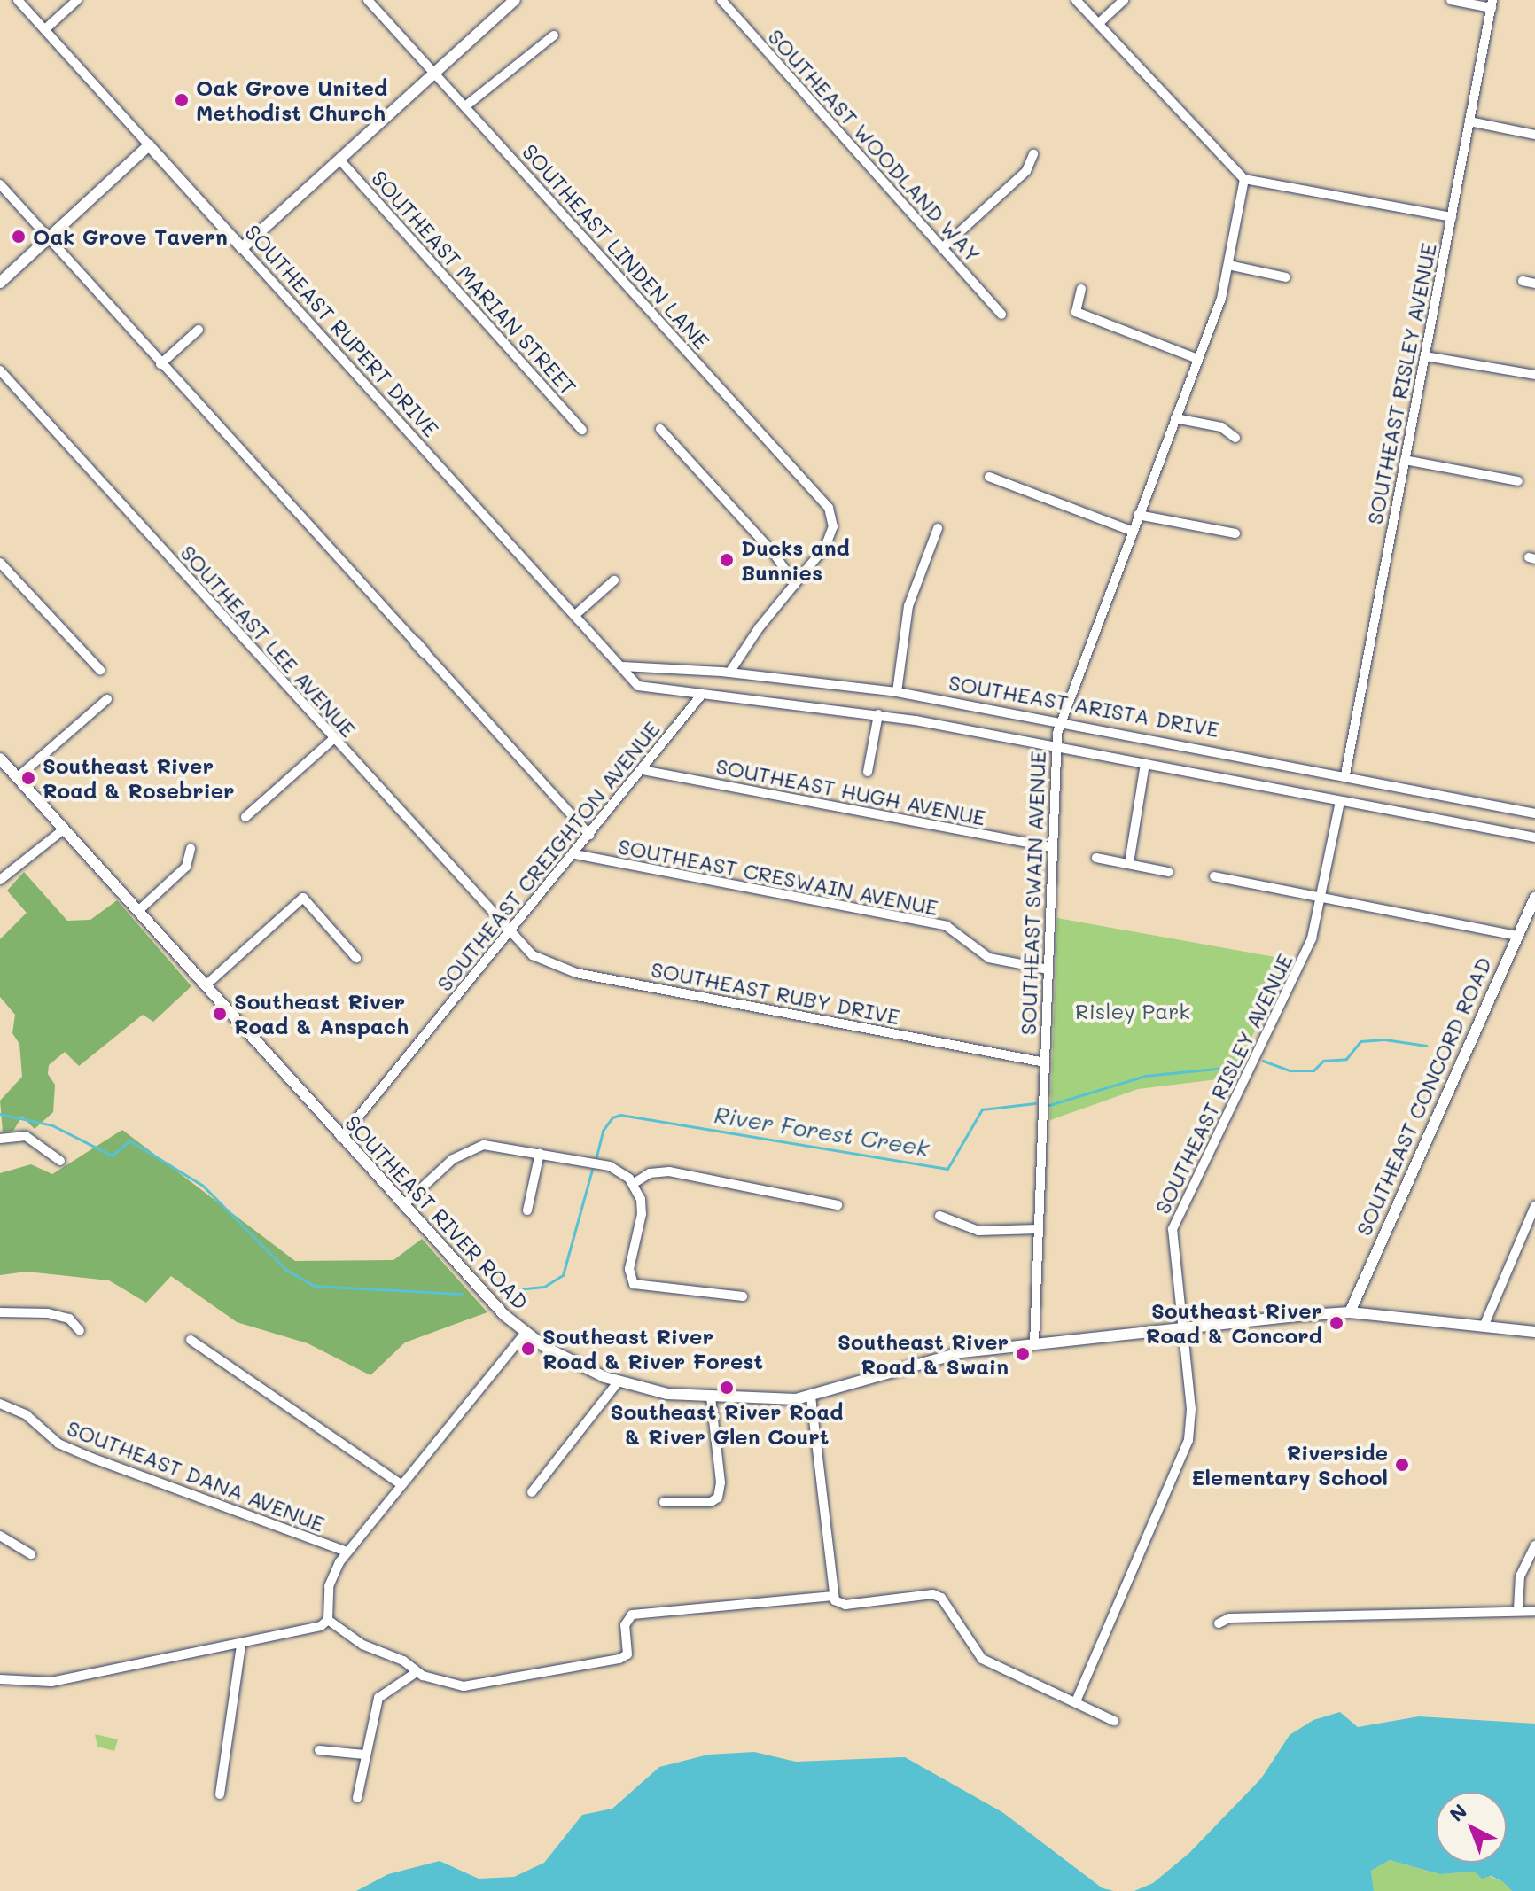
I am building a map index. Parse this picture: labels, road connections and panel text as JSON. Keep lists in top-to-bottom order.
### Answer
{
  "streets": {
    "street": [
      "SOUTHEAST WOODLAND WAY",
      "SOUTHEAST LINDEN LANE",
      "SOUTHEAST MARIAN STREET",
      "SOUTHEAST RUPERT DRIVE",
      "SOUTHEAST RISLEY AVENUE",
      "SOUTHEAST LEE AVENUE",
      "SOUTHEAST ARISTA DRIVE",
      "SOUTHEAST HUGH AVENUE",
      "SOUTHEAST CREIGHTON AVENUE",
      "SOUTHEAST CRESWAIN AVENUE",
      "SOUTHEAST SWAIN AVENUE",
      "SOUTHEAST RUBY DRIVE",
      "SOUTHEAST CONCORD ROAD",
      "SOUTHEAST RIVER ROAD",
      "SOUTHEAST DANA AVENUE"
    ]
  },
  "crossings": [
    ["SOUTHEAST RUPERT DRIVE", "SOUTHEAST ARISTA DRIVE"],
    ["SOUTHEAST RISLEY AVENUE", "SOUTHEAST ARISTA DRIVE"],
    ["SOUTHEAST RISLEY AVENUE", "SOUTHEAST RIVER ROAD"],
    ["SOUTHEAST LEE AVENUE", "SOUTHEAST CREIGHTON AVENUE"],
    ["SOUTHEAST LEE AVENUE", "SOUTHEAST RUBY DRIVE"],
    ["SOUTHEAST ARISTA DRIVE", "SOUTHEAST CREIGHTON AVENUE"],
    ["SOUTHEAST ARISTA DRIVE", "SOUTHEAST SWAIN AVENUE"],
    ["SOUTHEAST HUGH AVENUE", "SOUTHEAST CREIGHTON AVENUE"],
    ["SOUTHEAST HUGH AVENUE", "SOUTHEAST SWAIN AVENUE"],
    ["SOUTHEAST CREIGHTON AVENUE", "SOUTHEAST CRESWAIN AVENUE"],
    ["SOUTHEAST CREIGHTON AVENUE", "SOUTHEAST RUBY DRIVE"],
    ["SOUTHEAST CREIGHTON AVENUE", "SOUTHEAST RIVER ROAD"],
    ["SOUTHEAST CRESWAIN AVENUE", "SOUTHEAST SWAIN AVENUE"],
    ["SOUTHEAST SWAIN AVENUE", "SOUTHEAST RUBY DRIVE"],
    ["SOUTHEAST SWAIN AVENUE", "SOUTHEAST RIVER ROAD"],
    ["SOUTHEAST CONCORD ROAD", "SOUTHEAST RIVER ROAD"]
  ],
  "water": ["River Forest Creek"],
  "parks": ["Risley Park"],
  "places": [
    "Oak Grove United Methodist Church",
    "Oak Grove Tavern",
    "Ducks and Bunnies",
    "Southeast River Road & Rosebrier",
    "Southeast River Road & Anspach",
    "Southeast River Road & Concord",
    "Southeast River Road & River Forest",
    "Southeast River Road & Swain",
    "Southeast River Road & River Glen Court",
    "Riverside Elementary School"
  ],
  "north": "top left"
}
